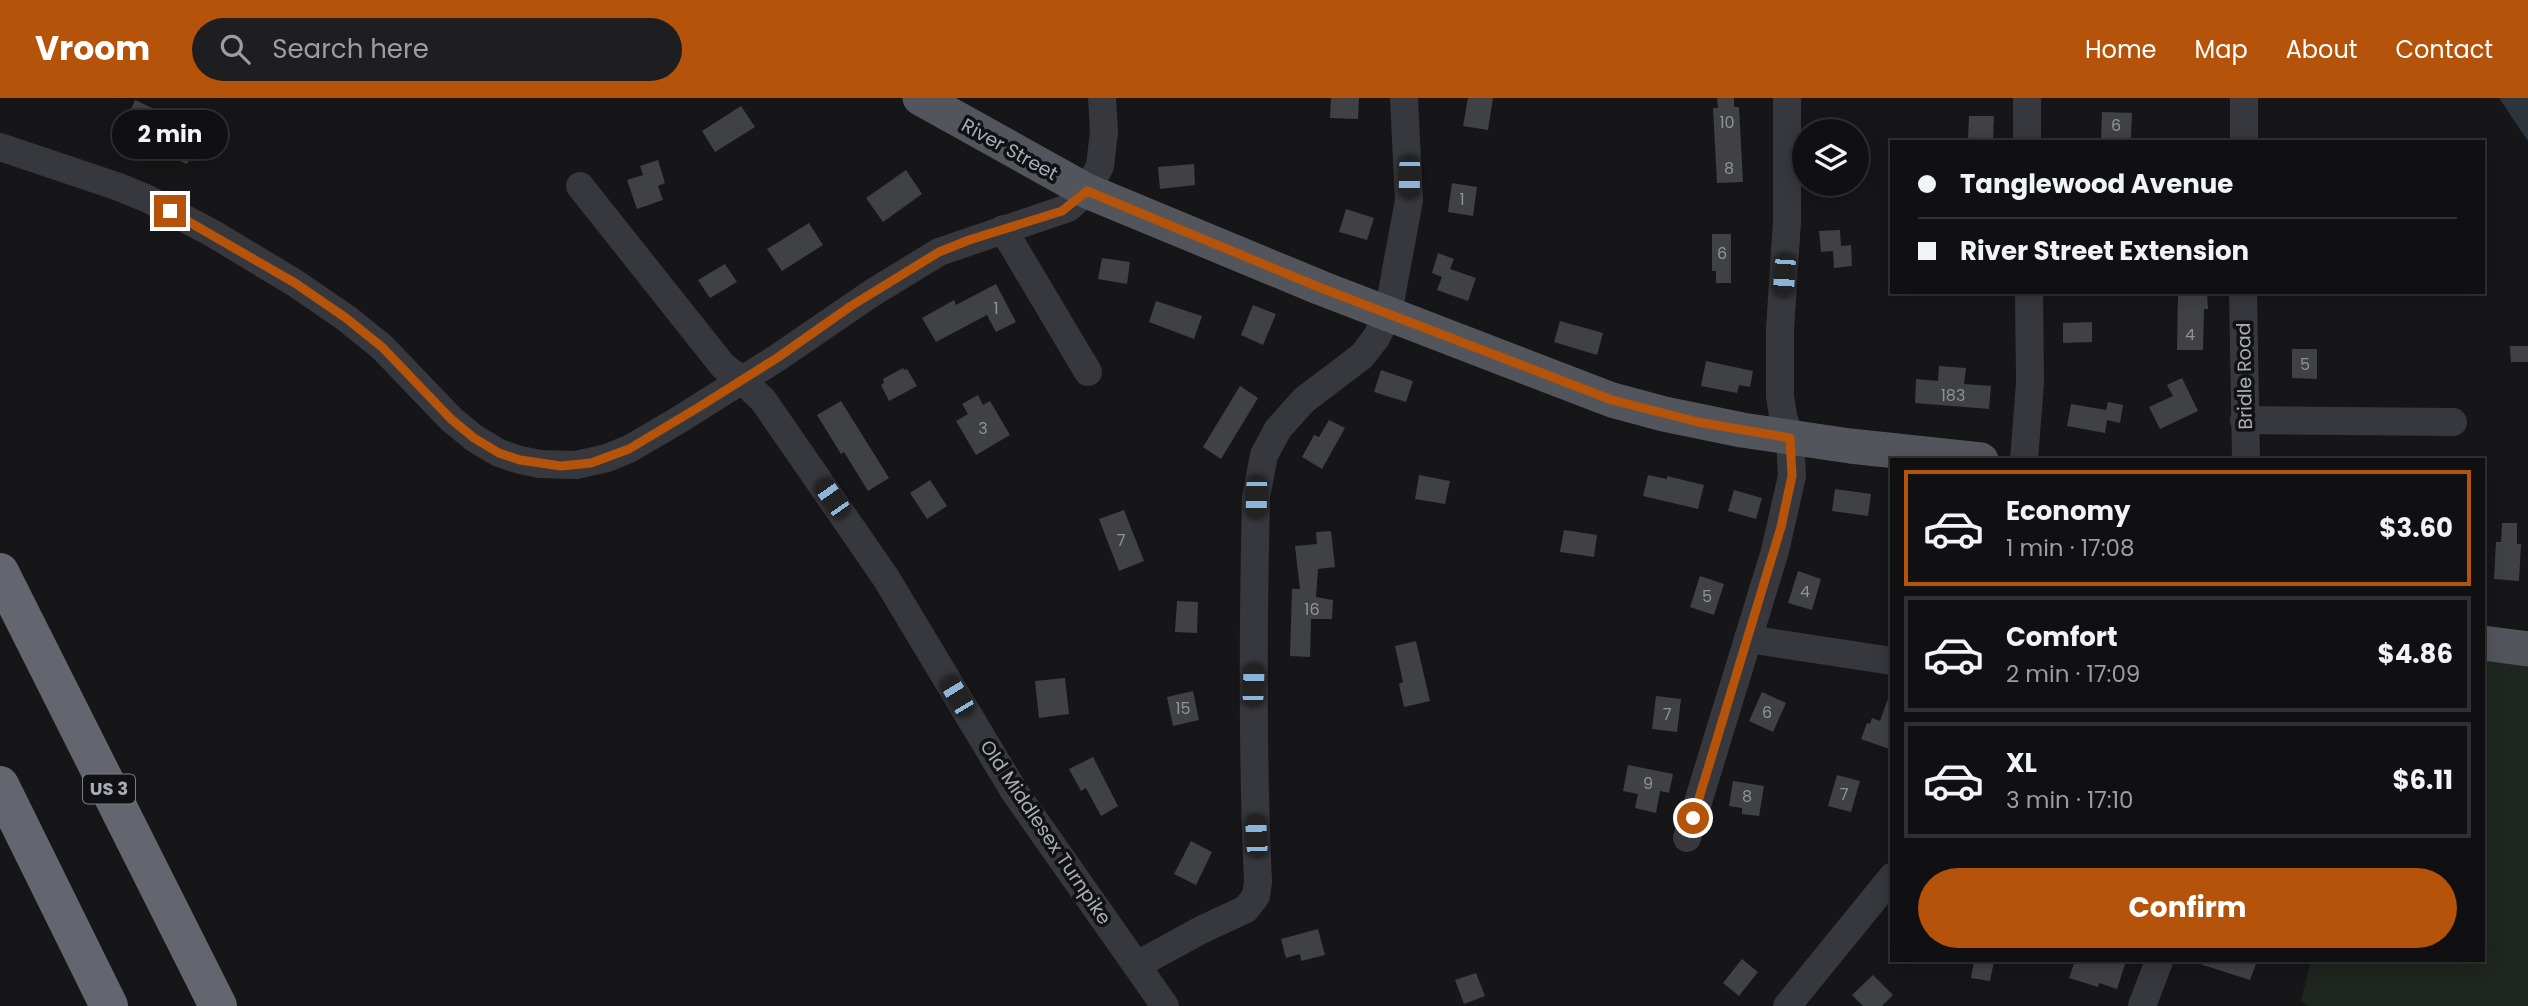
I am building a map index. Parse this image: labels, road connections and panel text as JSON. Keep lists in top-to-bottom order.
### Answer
{
  "streets": {
    "highway": ["US 3"],
    "main road": ["River Street"],
    "street": ["Bridle Road", "Old Middlesex Turnpike"]
  },
  "house_numbers": [
    "10",
    "6",
    "8",
    "1",
    "6",
    "1",
    "4",
    "5",
    "183",
    "3",
    "7",
    "4",
    "5",
    "16",
    "15",
    "6",
    "7",
    "9",
    "7",
    "8"
  ],
  "page": {
    "header": "Vroom",
    "search": "Search here",
    "nav": [
      "Home",
      "Map",
      "About",
      "Contact"
    ],
    "bubble": "2 min",
    "banner": ["Tanglewood Avenue", "River Street Extension"],
    "list": [
      {
        "name": "Economy",
        "note": "1 min · 17:08",
        "value": "$3.60"
      },
      {
        "name": "Comfort",
        "note": "2 min · 17:09",
        "value": "$4.86"
      },
      {
        "name": "XL",
        "note": "3 min · 17:10",
        "value": "$6.11"
      }
    ],
    "buttons": "Confirm"
  }
}
